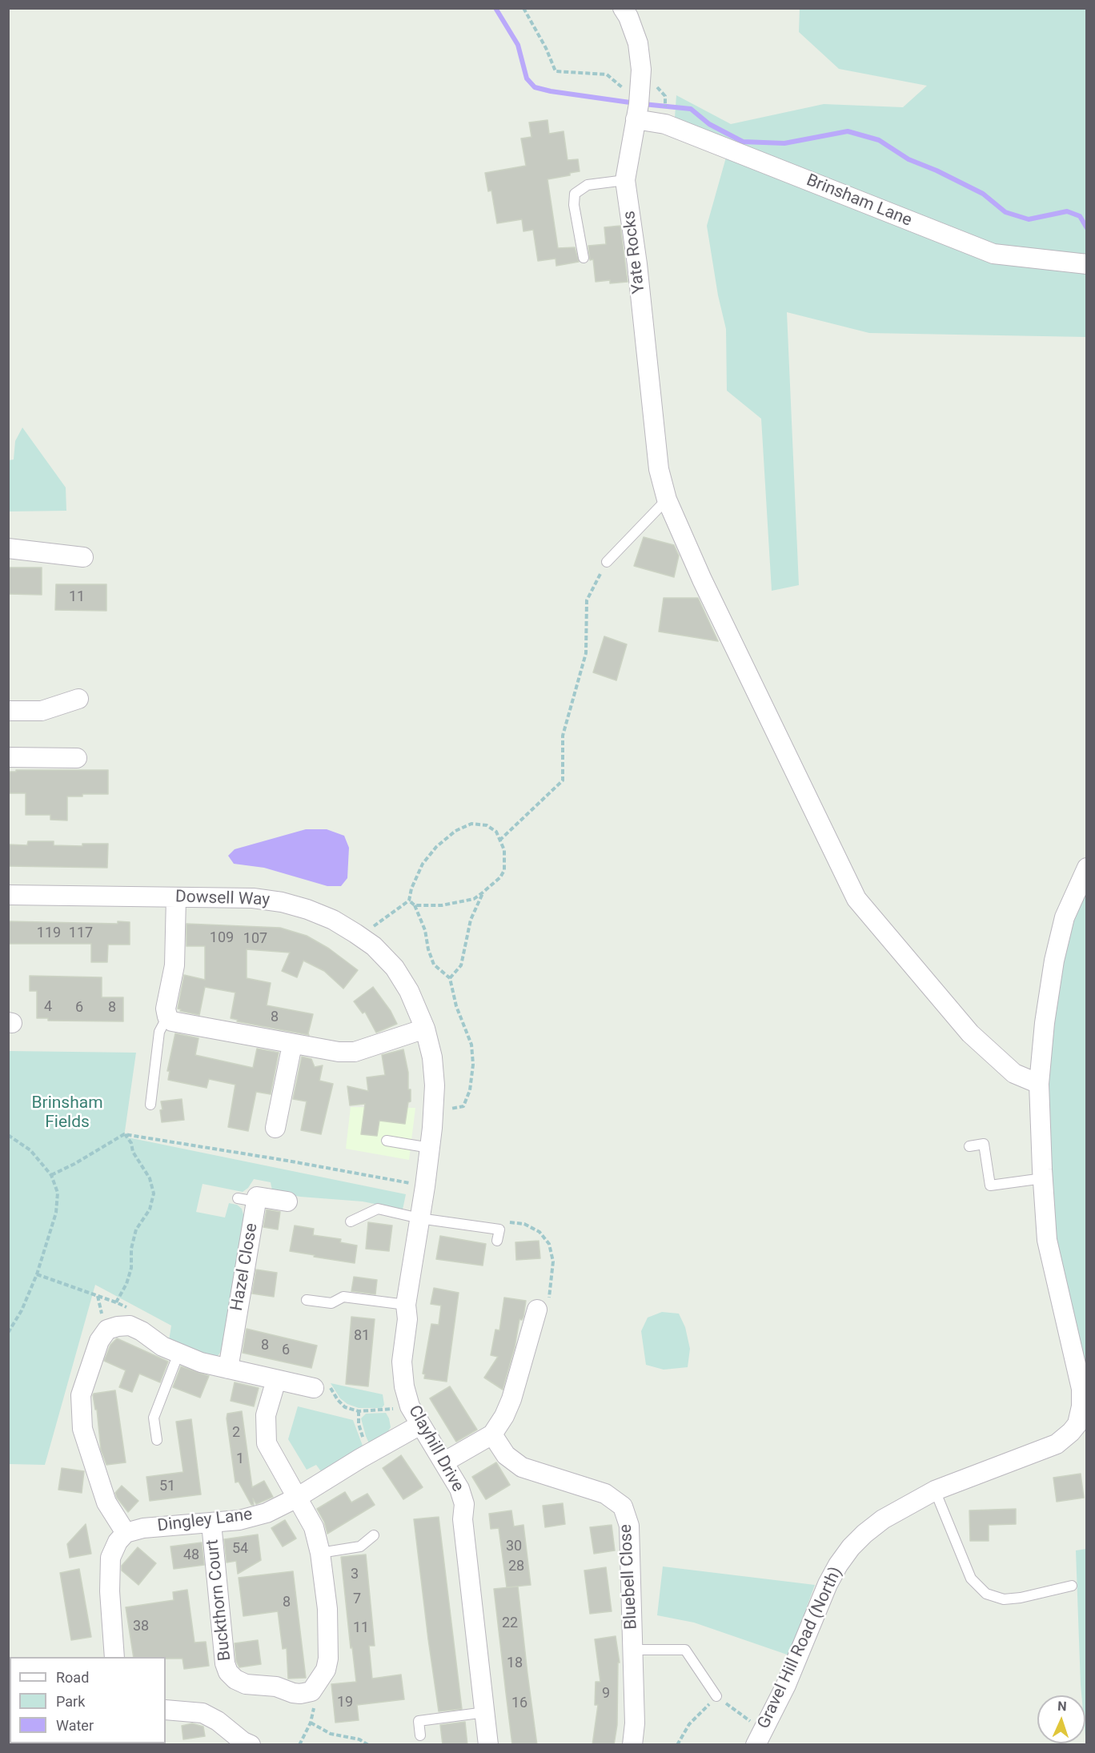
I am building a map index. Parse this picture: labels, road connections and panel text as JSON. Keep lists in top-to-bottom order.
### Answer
{
  "streets": {
    "street": [
      "Brinsham Lane",
      "Yate Rocks",
      "Dowsell Way",
      "Hazel Close",
      "Clayhill Drive",
      "Dingley Lane",
      "Bluebell Close",
      "Buckthorn Court",
      "Gravel Hill Road (North)"
    ]
  },
  "crossings": [
    ["Brinsham Lane", "Yate Rocks"],
    ["Yate Rocks", "Gravel Hill Road (North)"],
    ["Dowsell Way", "Clayhill Drive"],
    ["Clayhill Drive", "Dingley Lane"],
    ["Dingley Lane", "Buckthorn Court"]
  ],
  "parks": ["Brinsham Fields"],
  "house_numbers": [
    "11",
    "119",
    "117",
    "109",
    "107",
    "4",
    "6",
    "8",
    "8",
    "81",
    "8",
    "6",
    "2",
    "1",
    "51",
    "30",
    "54",
    "48",
    "28",
    "3",
    "7",
    "8",
    "22",
    "38",
    "11",
    "18",
    "9",
    "19",
    "16"
  ],
  "legend": ["Road", "Park", "Water"],
  "north": "top"
}
